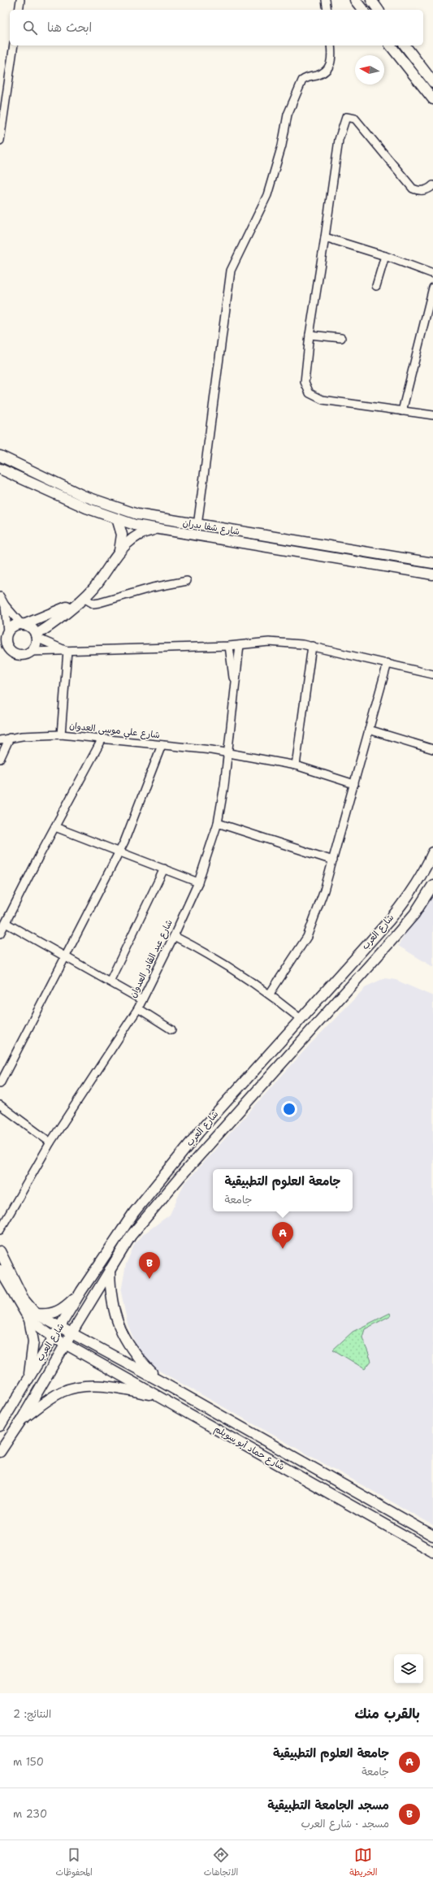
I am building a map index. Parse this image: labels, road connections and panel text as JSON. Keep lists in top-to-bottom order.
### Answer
{
  "streets": {
    "main road": ["شارع شفا بدران", "شارع العرب", "شارع حماد أبو سويلم"],
    "street": ["شارع علي موسى العدوان", "شارع عبد القادر العدوان"]
  },
  "crossings": [
    ["شارع علي موسى العدوان", "شارع عبد القادر العدوان"],
    ["شارع العرب", "شارع حماد أبو سويلم"]
  ],
  "north": "left",
  "page": {
    "search": "ابحث هنا",
    "popup": ["جامعة العلوم التطبيقية", "جامعة"],
    "pins": ["A", "B"],
    "heading": ["بالقرب منك", "النتائج: 2"],
    "list": [
      {
        "mark": "A",
        "name": "جامعة العلوم التطبيقية",
        "note": "جامعة",
        "value": "150 m"
      },
      {
        "mark": "B",
        "name": "مسجد الجامعة التطبيقية",
        "note": "مسجد · شارع العرب",
        "value": "230 m"
      }
    ],
    "nav": ["الخريطة", "الاتجاهات", "المحفوظات"]
  }
}
